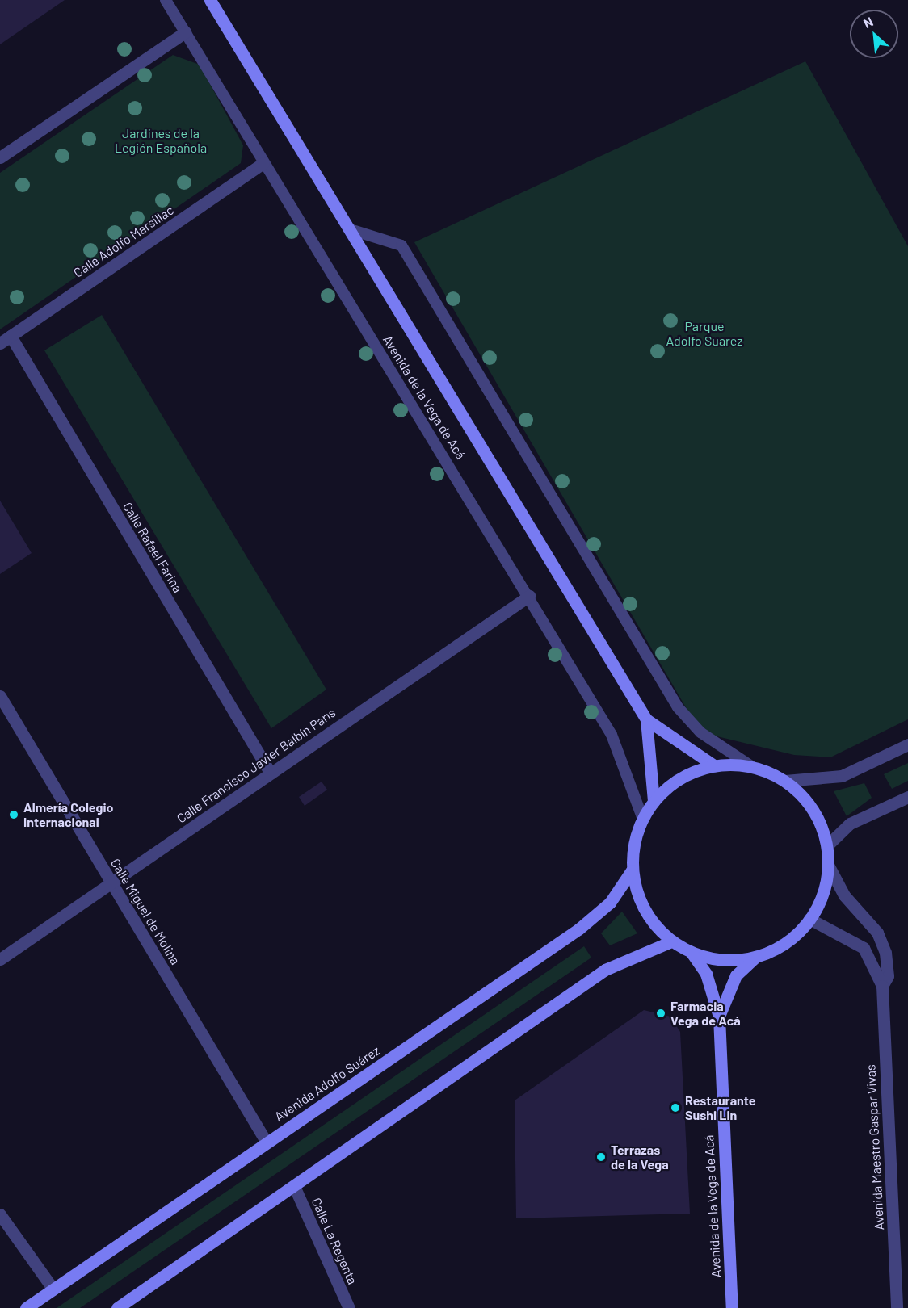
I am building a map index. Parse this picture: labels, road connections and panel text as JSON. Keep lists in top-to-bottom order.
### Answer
{
  "streets": {
    "main road": ["Avenida de la Vega de Acá", "Avenida Adolfo Suárez"],
    "street": [
      "Calle Adolfo Marsillac",
      "Calle Rafael Farina",
      "Calle Francisco Javier Balbín París",
      "Calle Miguel de Molina",
      "Avenida Maestro Gaspar Vivas",
      "Calle La Regenta"
    ]
  },
  "crossings": [
    ["Calle Adolfo Marsillac", "Avenida de la Vega de Acá"],
    ["Calle Adolfo Marsillac", "Calle Rafael Farina"],
    ["Avenida de la Vega de Acá", "Calle Francisco Javier Balbín París"],
    ["Calle Rafael Farina", "Calle Francisco Javier Balbín París"],
    ["Calle Francisco Javier Balbín París", "Calle Miguel de Molina"],
    ["Calle Miguel de Molina", "Avenida Adolfo Suárez"]
  ],
  "parks": ["Jardines de la Legión Española", "Parque Adolfo Suarez"],
  "places": [
    "Almería Colegio Internacional",
    "Farmacia Vega de Acá",
    "Restaurante Sushi Lin",
    "Terrazas de la Vega"
  ],
  "north": "top left"
}
